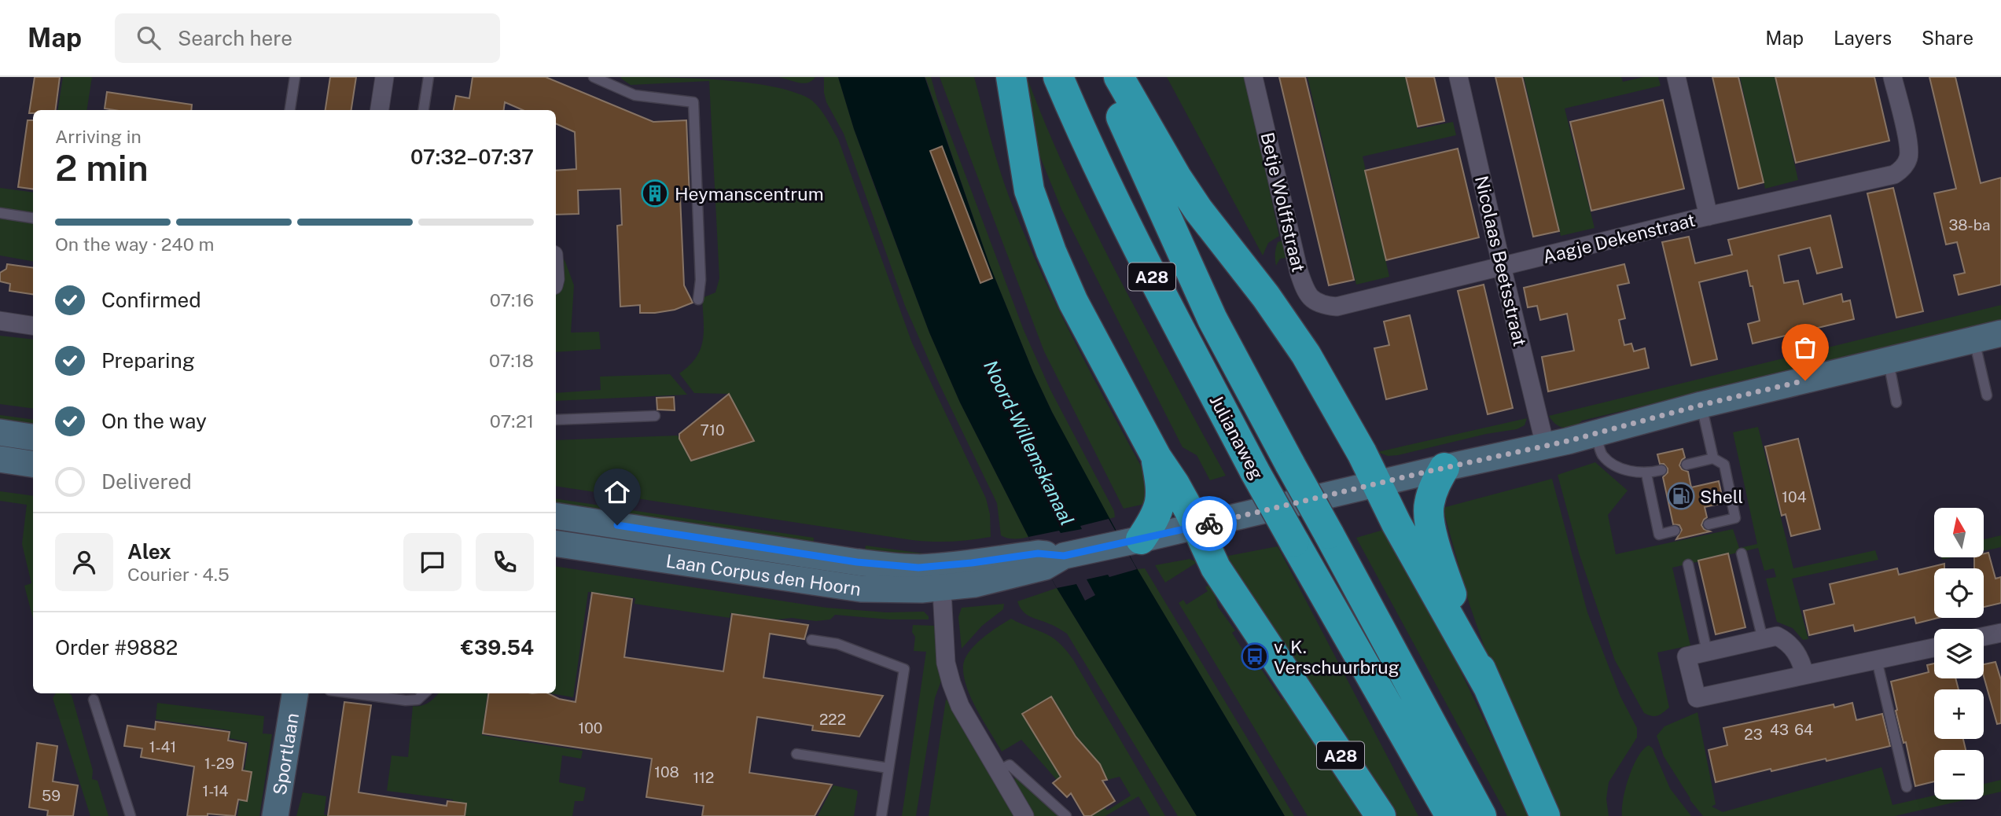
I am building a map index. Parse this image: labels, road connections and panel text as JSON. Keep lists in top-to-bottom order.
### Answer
{
  "streets": {
    "highway": ["A28", "Julianaweg"],
    "main road": ["Laan Corpus den Hoorn", "Sportlaan"],
    "street": ["Betje Wolffstraat", "Aagje Dekenstraat", "Nicolaas Beetsstraat"]
  },
  "crossings": [
    ["Betje Wolffstraat", "Aagje Dekenstraat"],
    ["Aagje Dekenstraat", "Nicolaas Beetsstraat"],
    ["Nicolaas Beetsstraat", "Laan Corpus den Hoorn"],
    ["A28", "Laan Corpus den Hoorn"]
  ],
  "water": ["Noord-Willemskanaal"],
  "places": {
    "building": ["Heymanscentrum"],
    "fuel station": ["Shell"],
    "bus stop": ["v. K. Verschuurbrug"]
  },
  "house_numbers": [
    "38-ba",
    "710",
    "104",
    "222",
    "100",
    "43",
    "64",
    "23",
    "1-41",
    "1-29",
    "108",
    "112",
    "1-14",
    "59"
  ],
  "north": "top",
  "page": {
    "header": "Map",
    "search": "Search here",
    "nav": ["Map", "Layers", "Share"],
    "heading": ["2 min", "Arriving in", "07:32–07:37"],
    "panel": [
      "Alex",
      "Courier · 4.5",
      "Order #9882",
      "€39.54"
    ],
    "bar": "On the way · 240 m",
    "list": [
      ["Confirmed", "07:16"],
      ["Preparing", "07:18"],
      ["On the way", "07:21"],
      "Delivered"
    ],
    "map_buttons": ["+", "−"]
  }
}
